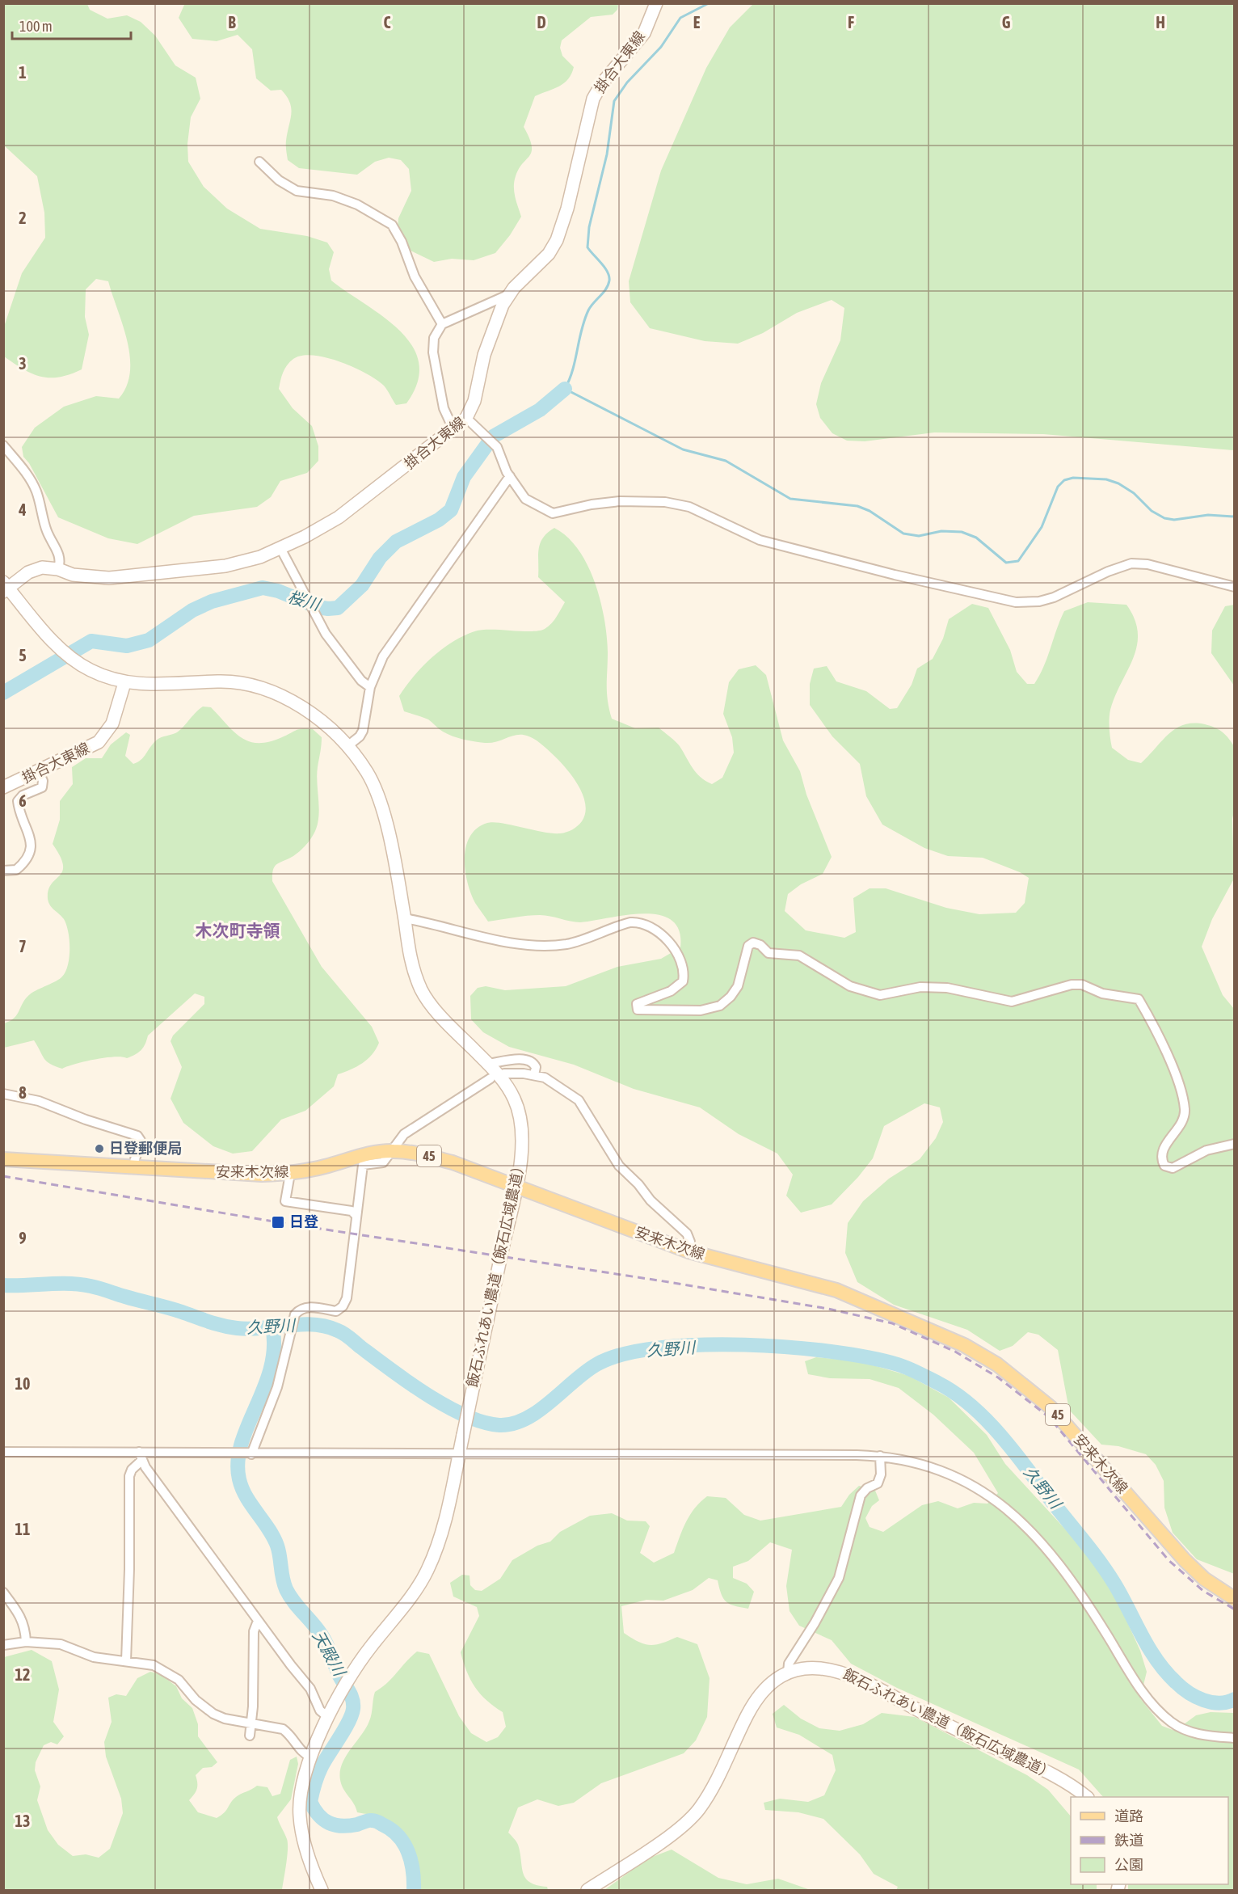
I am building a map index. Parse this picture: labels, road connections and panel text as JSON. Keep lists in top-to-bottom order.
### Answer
{
  "streets": {
    "main road": ["45", "安来木次線"],
    "street": ["掛合大東線", "飯石ふれあい農道（飯石広域農道）"]
  },
  "crossings": [
    ["掛合大東線", "飯石ふれあい農道（飯石広域農道）"],
    ["安来木次線", "飯石ふれあい農道（飯石広域農道）"]
  ],
  "districts": ["木次町寺領"],
  "water": ["桜川", "久野川", "天殿川"],
  "places": {
    "other": ["日登郵便局"],
    "transit": ["日登"]
  },
  "legend": ["道路", "鉄道", "公園"],
  "scale_bar": "100 m",
  "grid": {
    "columns": [
      "B",
      "C",
      "D",
      "E",
      "F",
      "G",
      "H"
    ],
    "rows": [
      "1",
      "2",
      "3",
      "4",
      "5",
      "6",
      "7",
      "8",
      "9",
      "10",
      "11",
      "12",
      "13"
    ]
  }
}
